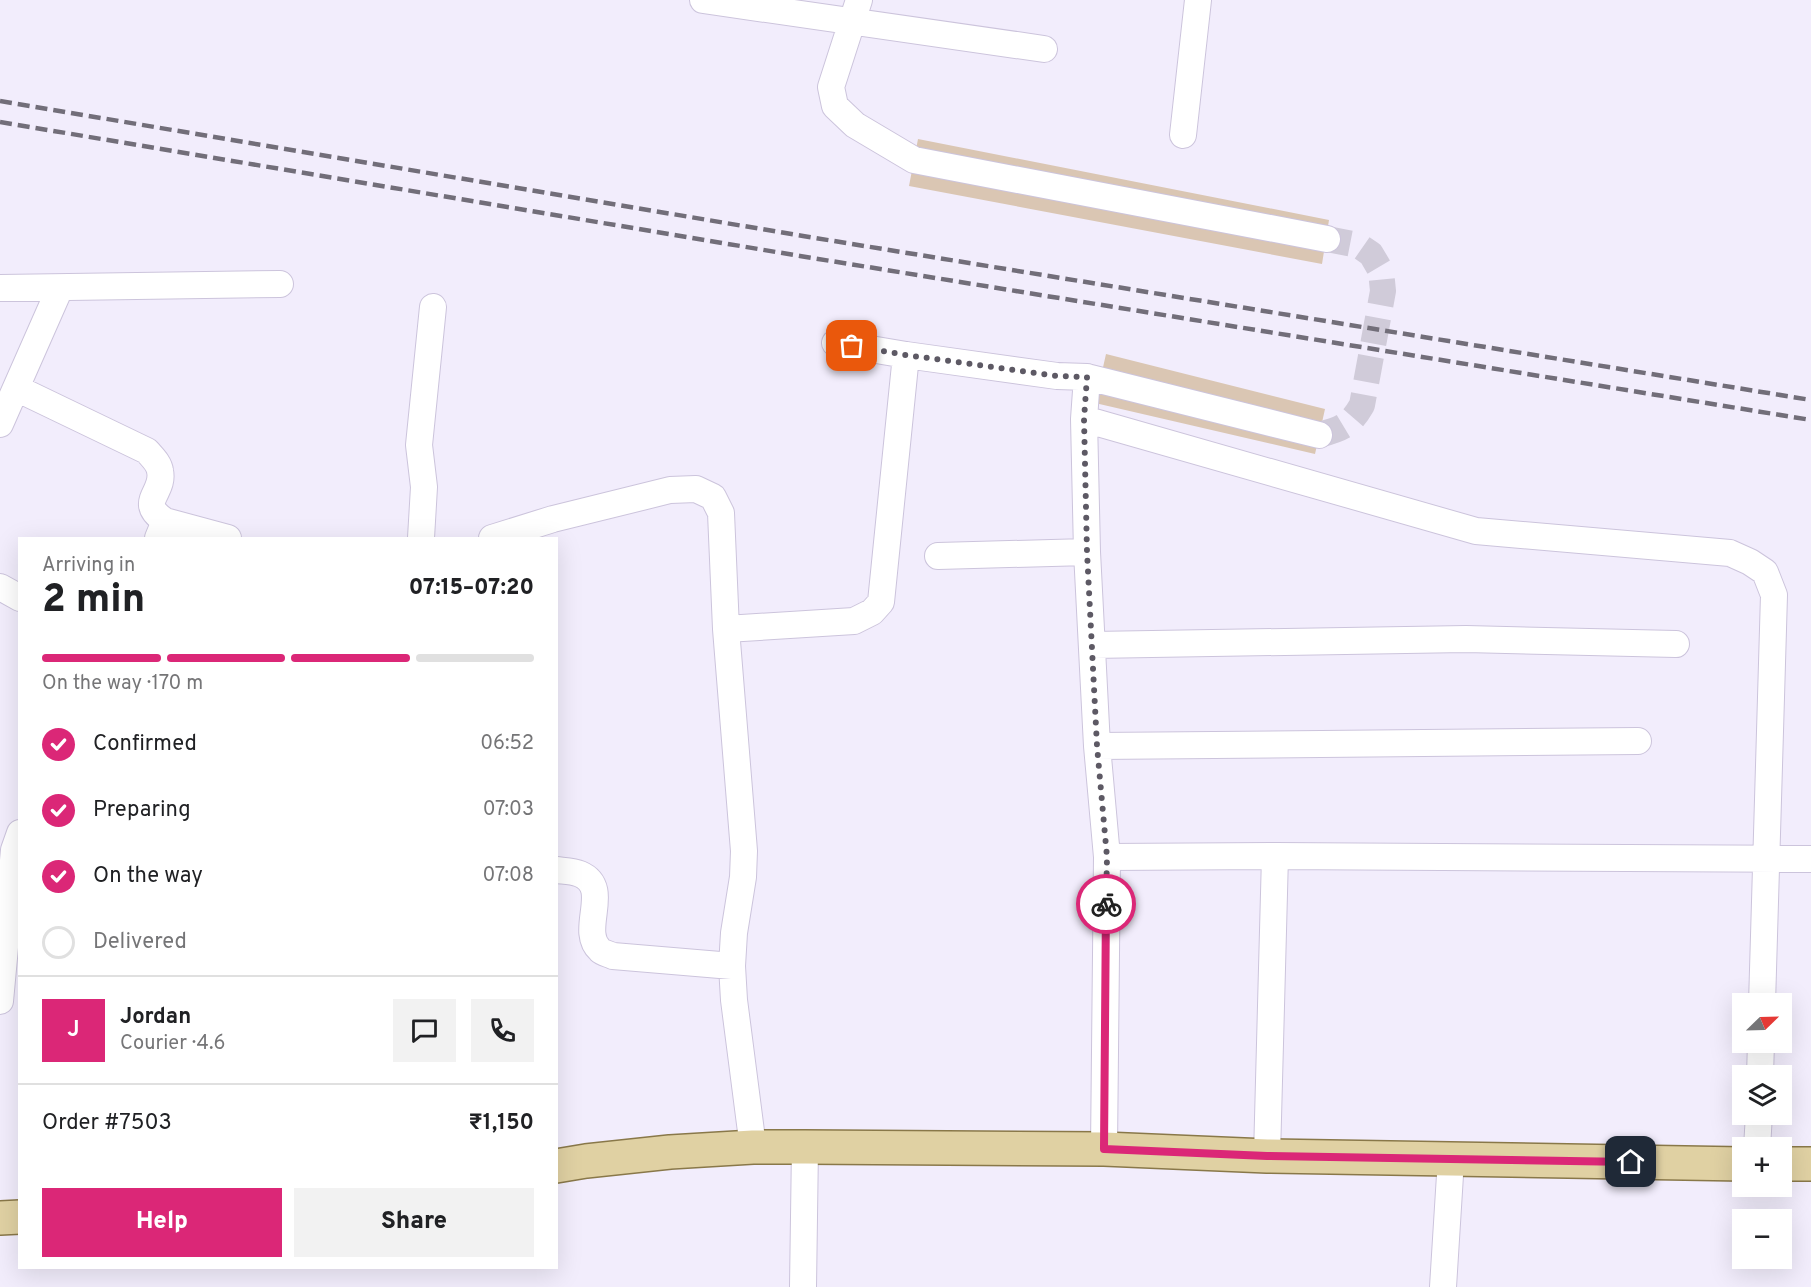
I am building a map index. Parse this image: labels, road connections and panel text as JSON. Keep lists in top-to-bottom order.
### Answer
{
  "north": "top right",
  "page": {
    "heading": ["2 min", "Arriving in", "07:15–07:20"],
    "panel": [
      "Jordan",
      "Courier · 4.6",
      "Order #7503",
      "₹1,150"
    ],
    "bar": "On the way · 170 m",
    "list": [
      ["Confirmed", "06:52"],
      ["Preparing", "07:03"],
      ["On the way", "07:08"],
      "Delivered"
    ],
    "map_buttons": ["+", "−"],
    "round": "J",
    "buttons": ["Help", "Share"]
  }
}
